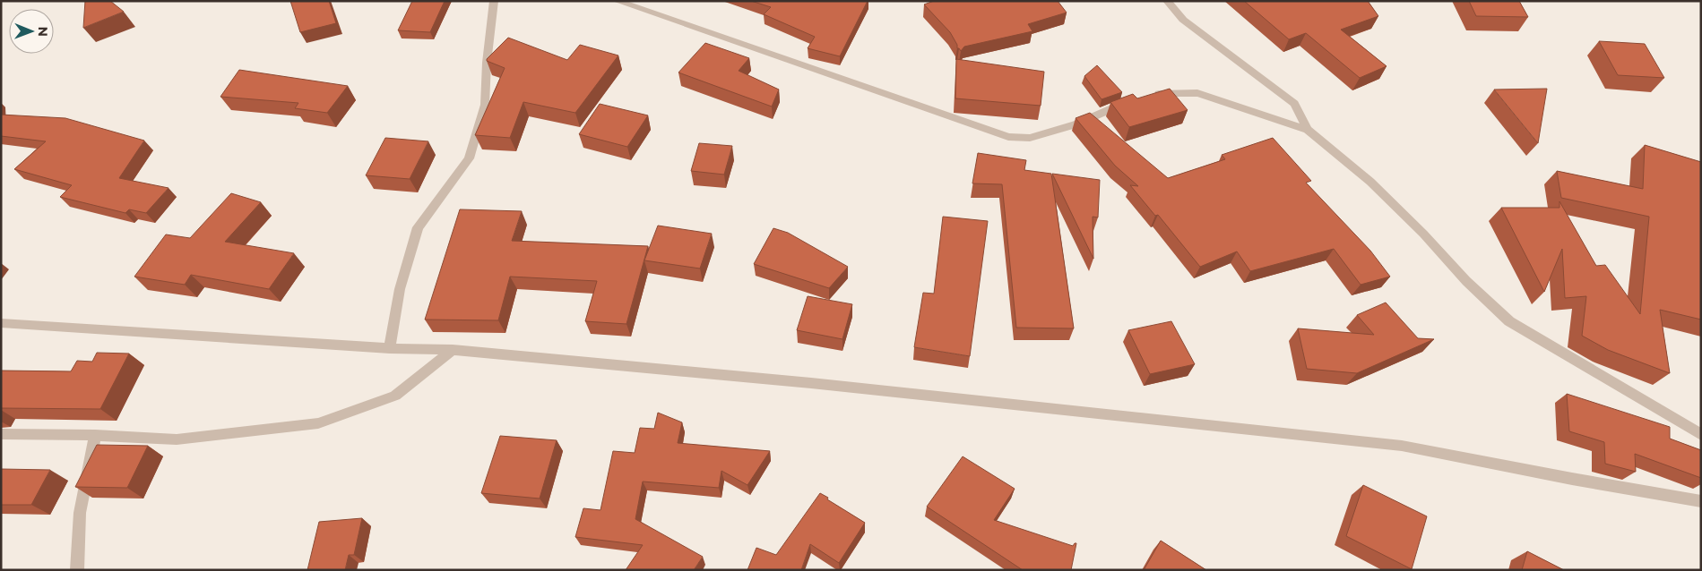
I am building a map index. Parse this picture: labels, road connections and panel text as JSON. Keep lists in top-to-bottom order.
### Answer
{
  "north": "right"
}
